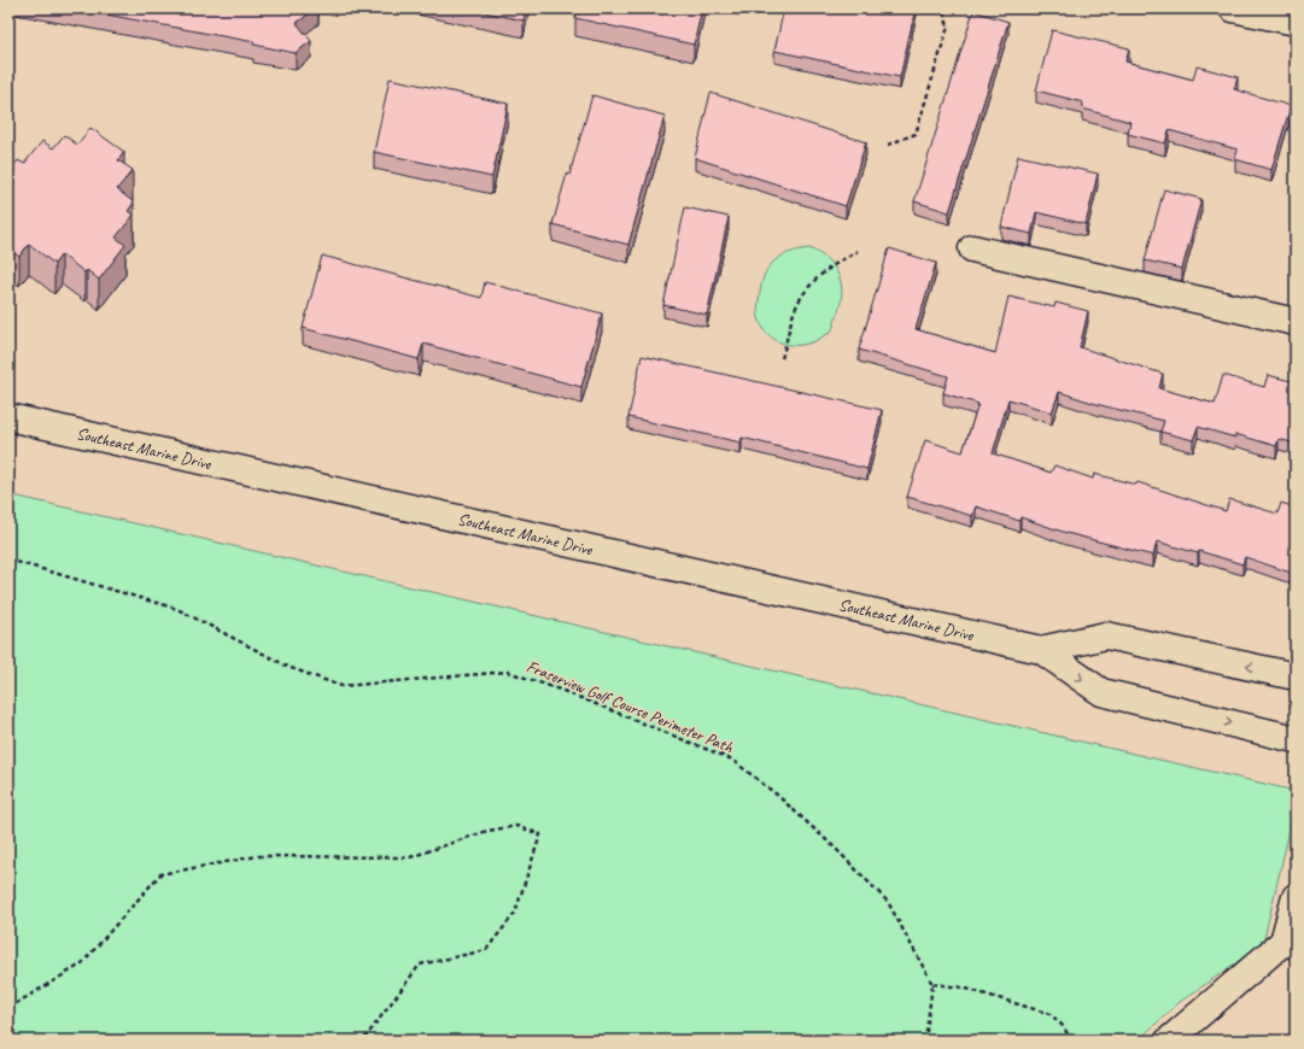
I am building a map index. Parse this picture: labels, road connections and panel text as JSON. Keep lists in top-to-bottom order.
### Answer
{
  "streets": {
    "main road": ["Southeast Marine Drive"],
    "path": ["Fraserview Golf Course Perimeter Path"]
  }
}
